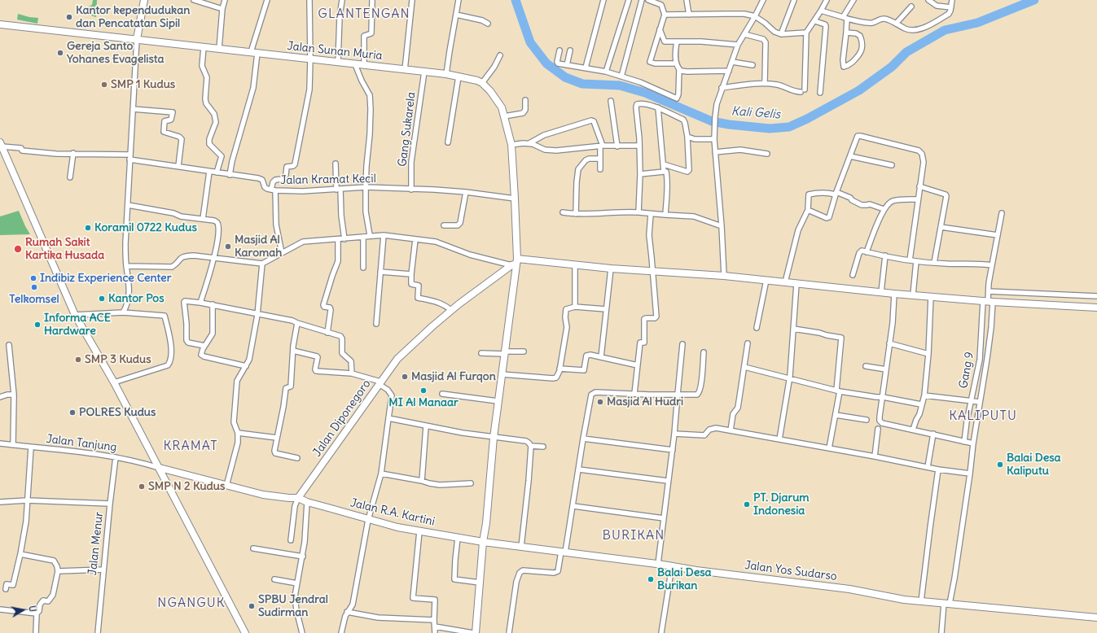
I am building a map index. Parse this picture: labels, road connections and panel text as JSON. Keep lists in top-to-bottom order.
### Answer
{
  "streets": {
    "main road": [
      "Jalan Sunan Muria",
      "Jalan Diponegoro",
      "Jalan R.A. Kartini",
      "Jalan Yos Sudarso"
    ],
    "street": [
      "Gang Sukarela",
      "Jalan Kramat Kecil",
      "Gang 9",
      "Jalan Tanjung",
      "Jalan Menur"
    ]
  },
  "crossings": [
    ["Jalan Sunan Muria", "Gang Sukarela"],
    ["Gang Sukarela", "Jalan Kramat Kecil"],
    ["Jalan Diponegoro", "Jalan R.A. Kartini"],
    ["Jalan Tanjung", "Jalan Menur"],
    ["Jalan R.A. Kartini", "Jalan Yos Sudarso"]
  ],
  "districts": [
    "GLANTENGAN",
    "KALIPUTU",
    "KRAMAT",
    "BURIKAN",
    "NGANGUK"
  ],
  "water": ["Kali Gelis"],
  "places": [
    "Kantor kependudukan dan Pencatatan Sipil",
    "Gereja Santo Yohanes Evagelista",
    "SMP 1 Kudus",
    "Koramil 0722 Kudus",
    "Masjid Al Karomah",
    "Rumah Sakit Kartika Husada",
    "Indibiz Experience Center",
    "Telkomsel",
    "Kantor Pos",
    "Informa ACE Hardware",
    "SMP 3 Kudus",
    "Masjid Al Furqon",
    "MI Al Manaar",
    "Masjid Al Hudri",
    "POLRES Kudus",
    "Balai Desa Kaliputu",
    "SMP N 2 Kudus",
    "PT. Djarum Indonesia",
    "Balai Desa Burikan",
    "SPBU Jendral Sudirman"
  ],
  "north": "right"
}
